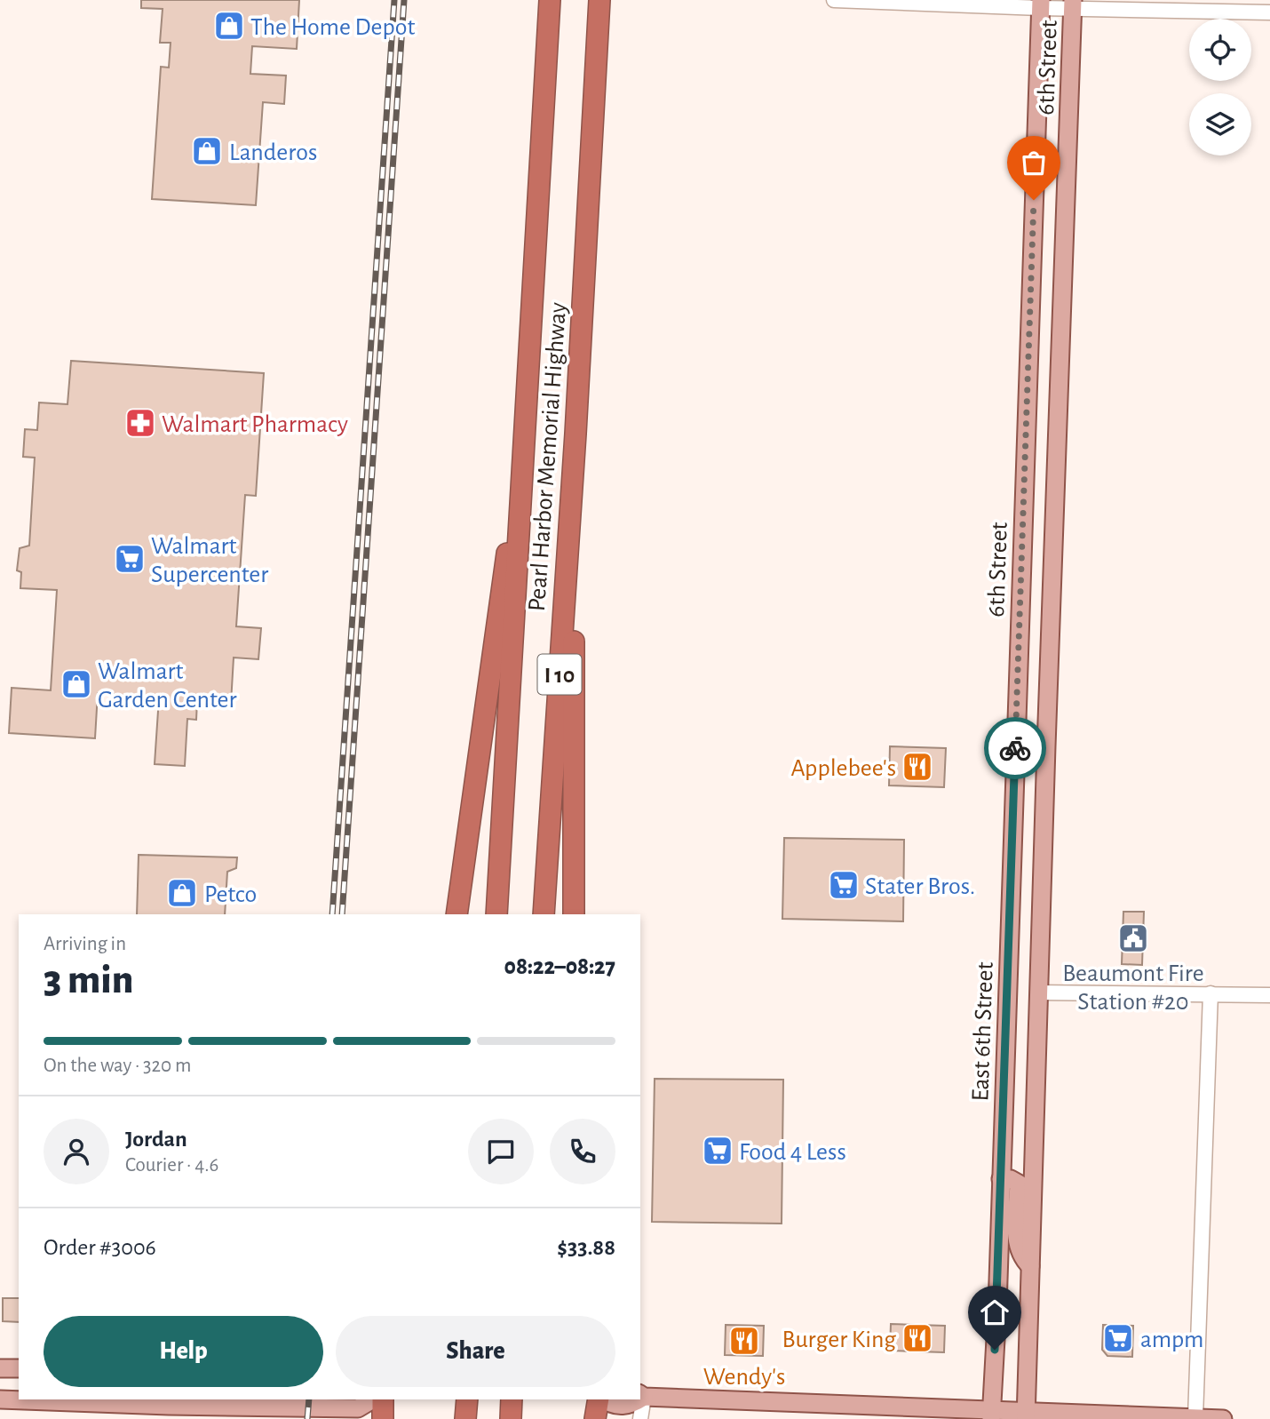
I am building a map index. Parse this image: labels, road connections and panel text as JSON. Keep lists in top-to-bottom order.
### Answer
{
  "streets": {
    "highway": ["Pearl Harbor Memorial Highway", "I 10"],
    "main road": ["6th Street", "East 6th Street"]
  },
  "crossings": [
    ["6th Street", "East 6th Street"]
  ],
  "places": {
    "shop": [
      "The Home Depot",
      "Landeros",
      "Walmart Garden Center",
      "Petco"
    ],
    "pharmacy": ["Walmart Pharmacy"],
    "supermarket": [
      "Walmart Supercenter",
      "Stater Bros.",
      "Food 4 Less",
      "ampm"
    ],
    "restaurant": ["Applebee's", "Burger King", "Wendy's"],
    "public building": ["Beaumont Fire Station #20"]
  },
  "page": {
    "heading": ["3 min", "Arriving in", "08:22–08:27"],
    "panel": [
      "Jordan",
      "Courier · 4.6",
      "Order #3006",
      "$33.88"
    ],
    "bar": "On the way · 320 m",
    "buttons": ["Help", "Share"]
  }
}
